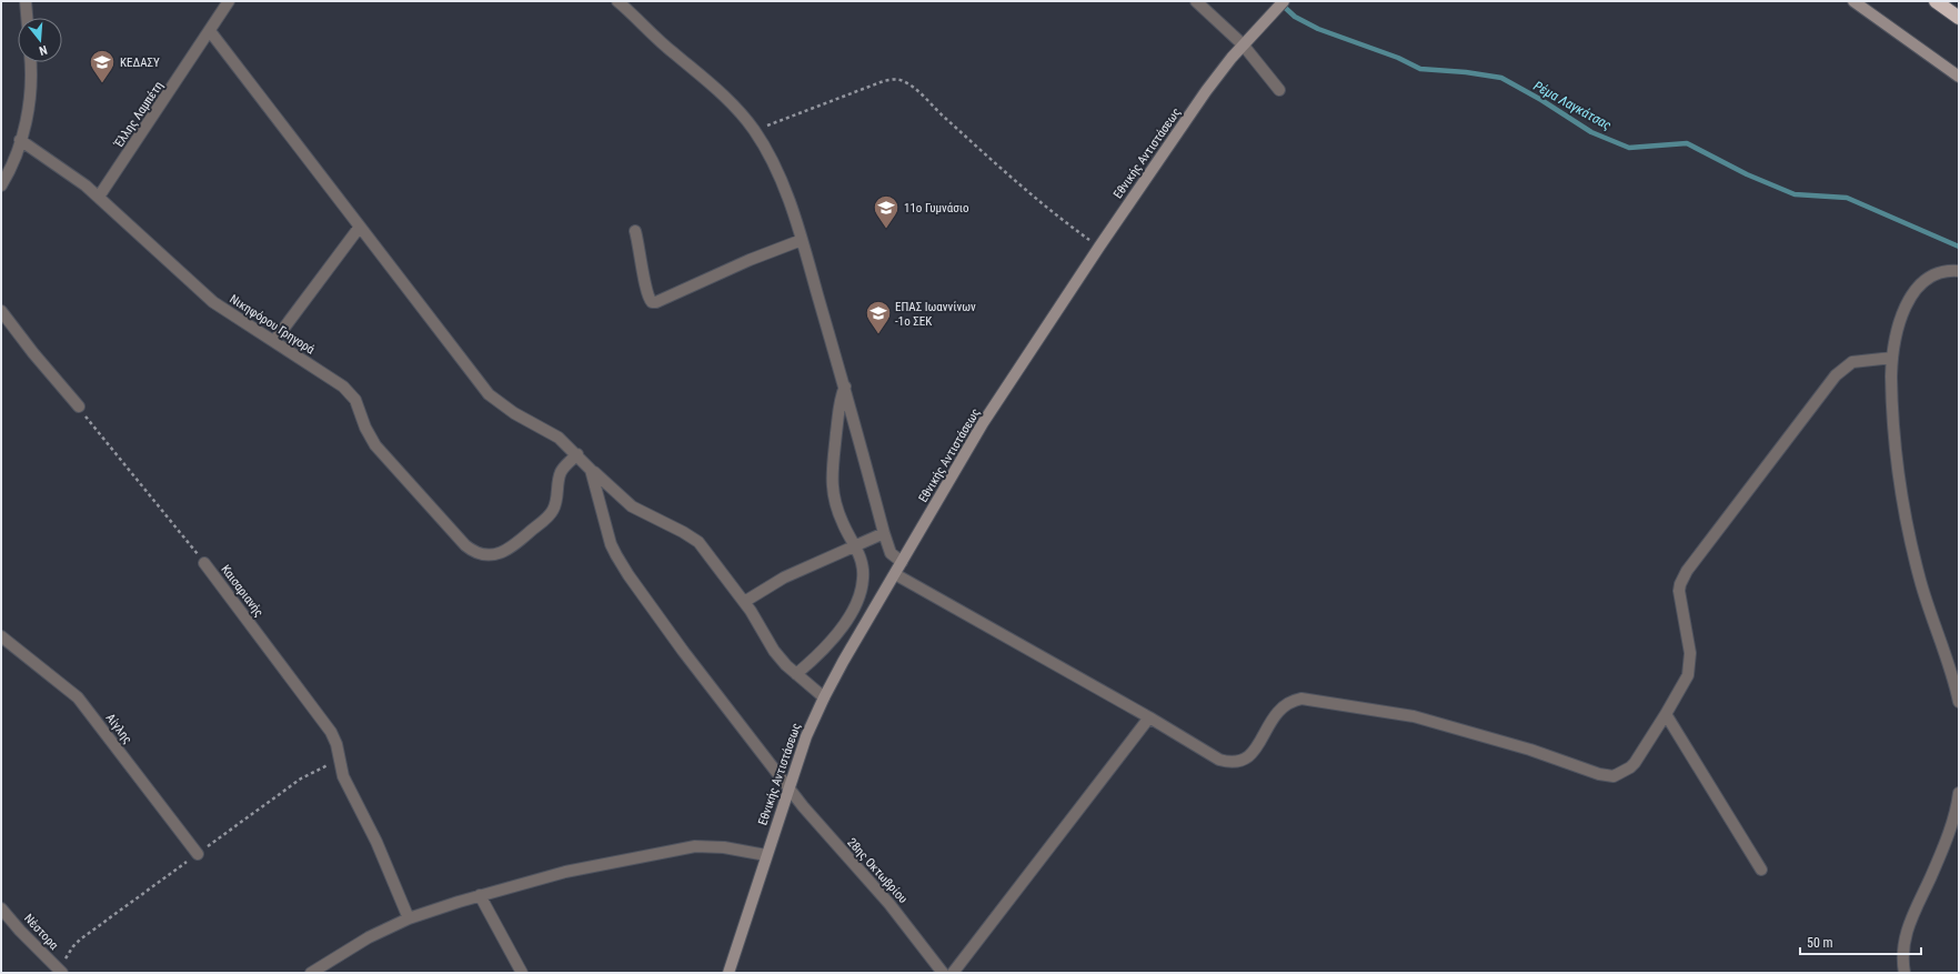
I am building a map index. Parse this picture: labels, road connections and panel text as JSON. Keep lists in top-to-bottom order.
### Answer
{
  "streets": {
    "street": [
      "Έλλης Λαμπέτη",
      "Εθνικής Αντιστάσεως",
      "Νικηφόρου Γρηγορά",
      "Καισαριανής",
      "Αίγλης",
      "28ης Οκτωβρίου",
      "Νέστορα"
    ]
  },
  "crossings": [
    ["Έλλης Λαμπέτη", "Νικηφόρου Γρηγορά"],
    ["Εθνικής Αντιστάσεως", "28ης Οκτωβρίου"]
  ],
  "water": ["Ρέμα Λαγκάτσας"],
  "places": {
    "school or university": ["ΚΕΔΑΣΥ", "11o Γυμνάσιο", "ΕΠΑΣ Ιωαννίνων -1ο ΣΕΚ"]
  },
  "scale_bar": "50 m",
  "north": "bottom"
}
